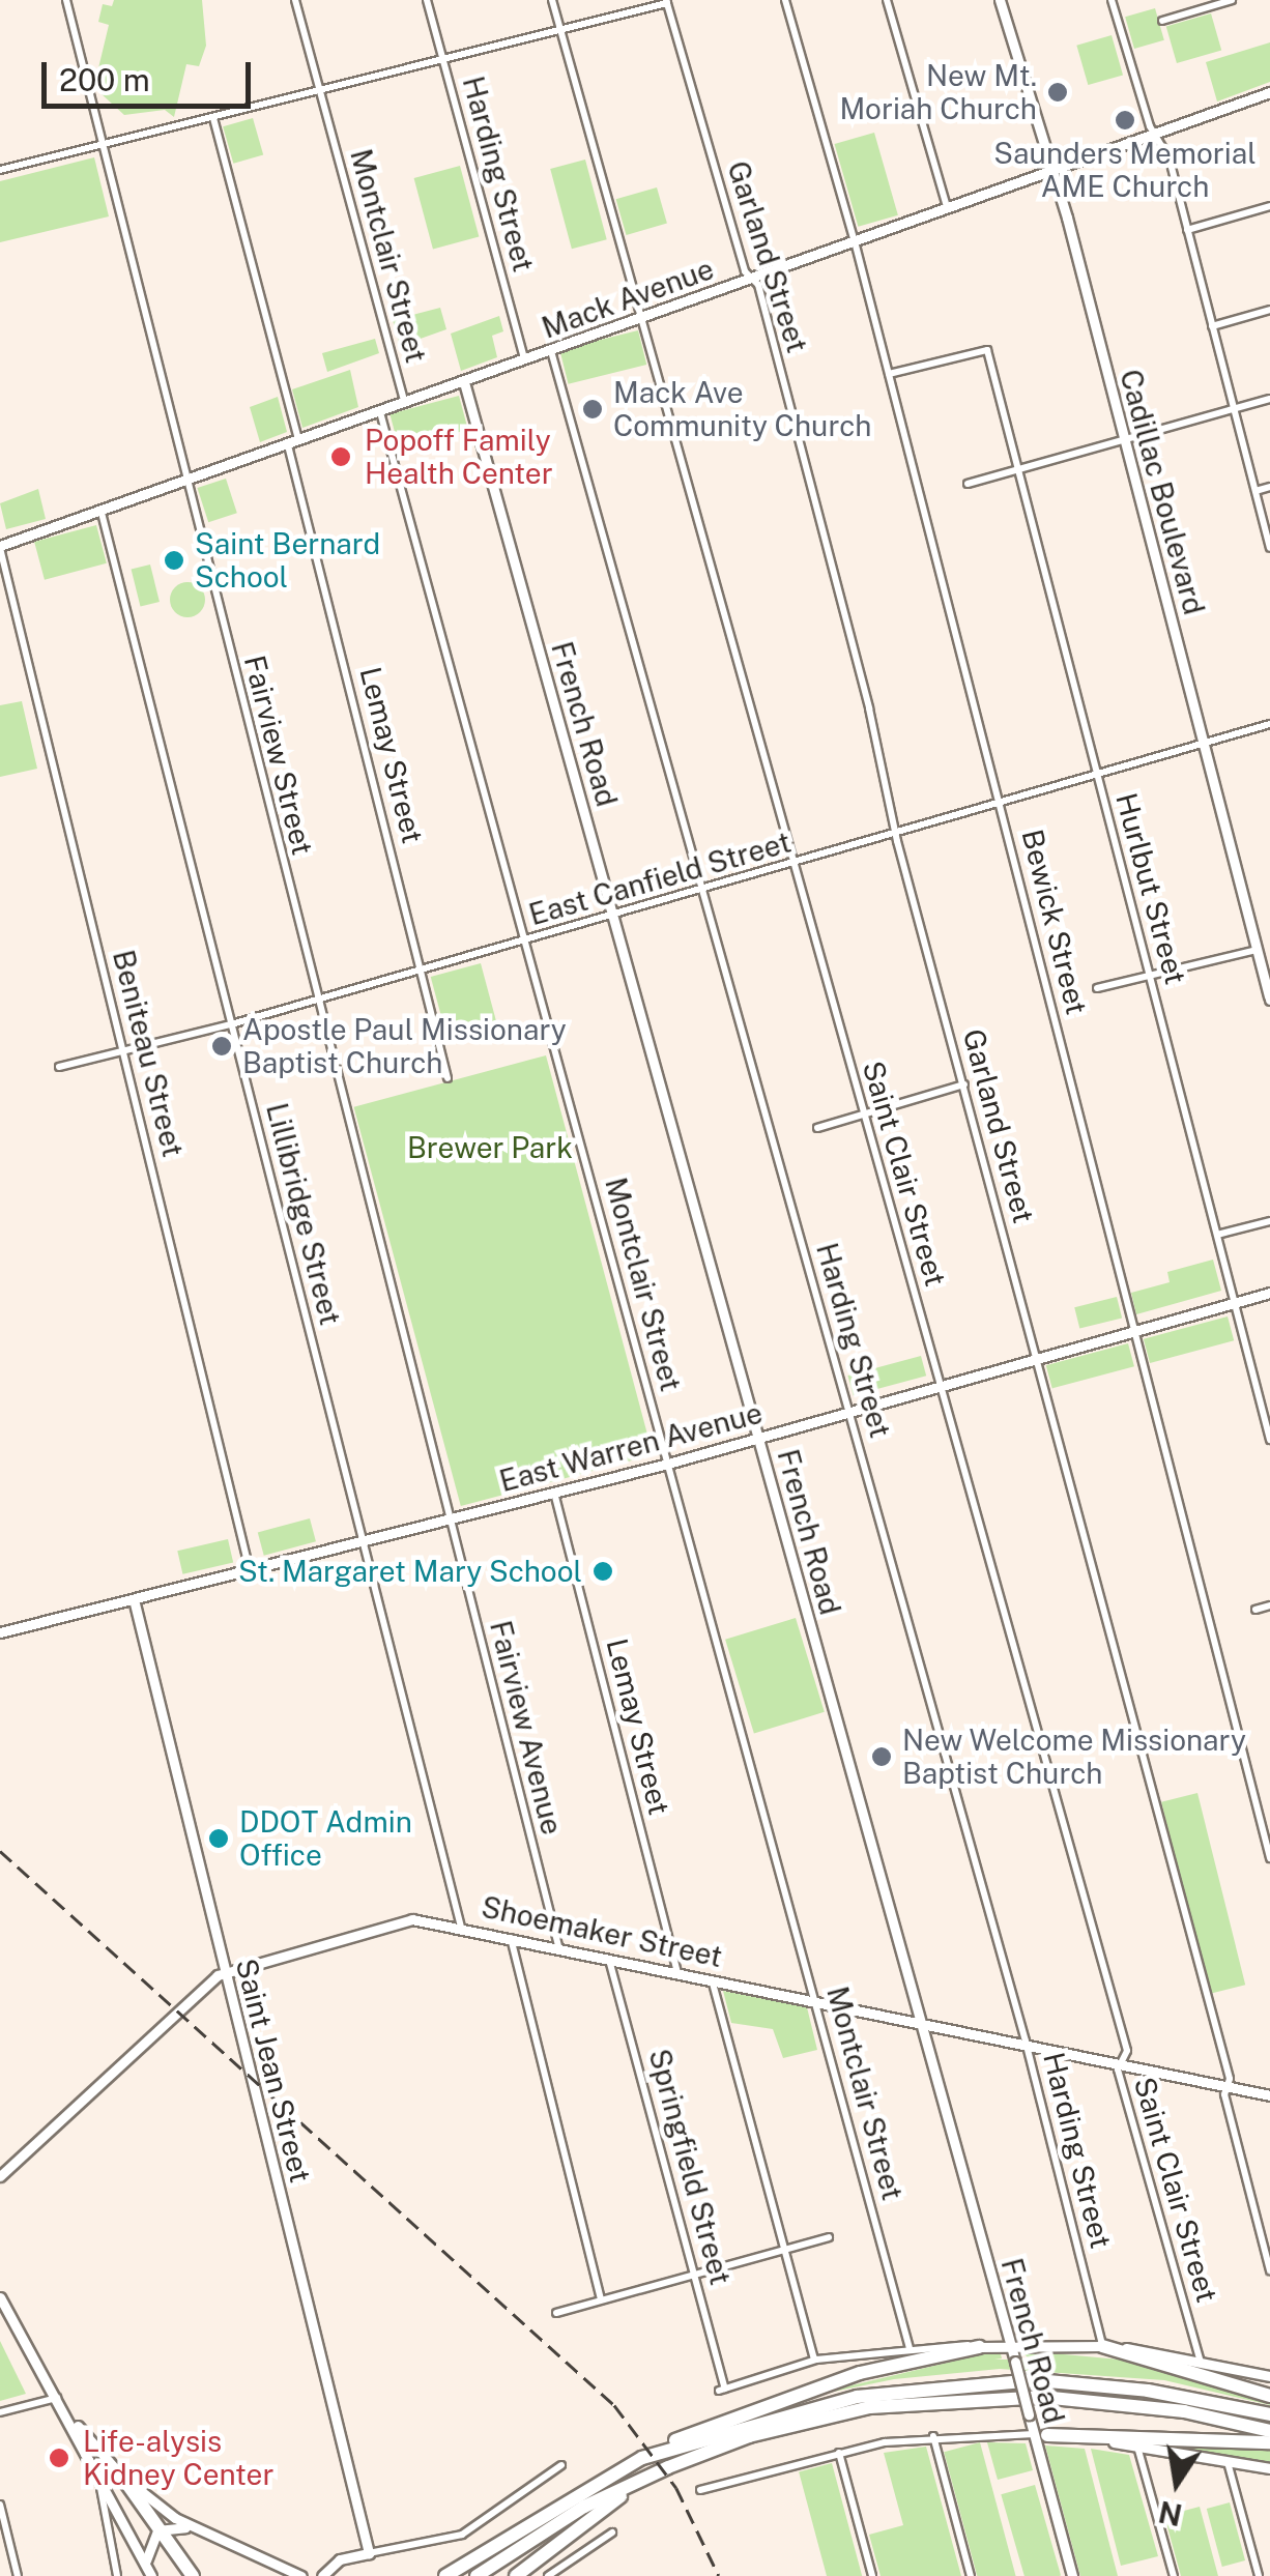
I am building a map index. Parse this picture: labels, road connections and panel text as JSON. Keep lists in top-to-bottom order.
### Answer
{
  "streets": {
    "street": [
      "Harding Street",
      "Montclair Street",
      "Garland Street",
      "Mack Avenue",
      "Cadillac Boulevard",
      "French Road",
      "Fairview Street",
      "Lemay Street",
      "East Canfield Street",
      "Hurlbut Street",
      "Bewick Street",
      "Beniteau Street",
      "Saint Clair Street",
      "Lillibridge Street",
      "East Warren Avenue",
      "Fairview Avenue",
      "Shoemaker Street",
      "Saint Jean Street",
      "Springfield Street"
    ]
  },
  "crossings": [
    ["Harding Street", "Mack Avenue"],
    ["Harding Street", "East Canfield Street"],
    ["Harding Street", "East Warren Avenue"],
    ["Harding Street", "Shoemaker Street"],
    ["Montclair Street", "Mack Avenue"],
    ["Montclair Street", "East Canfield Street"],
    ["Montclair Street", "East Warren Avenue"],
    ["Montclair Street", "Shoemaker Street"],
    ["Garland Street", "Mack Avenue"],
    ["Garland Street", "East Canfield Street"],
    ["Garland Street", "East Warren Avenue"],
    ["Garland Street", "Shoemaker Street"],
    ["Mack Avenue", "Cadillac Boulevard"],
    ["Mack Avenue", "French Road"],
    ["Mack Avenue", "Fairview Street"],
    ["Mack Avenue", "Lemay Street"],
    ["Mack Avenue", "Bewick Street"],
    ["Mack Avenue", "Beniteau Street"],
    ["Mack Avenue", "Saint Clair Street"],
    ["Mack Avenue", "Lillibridge Street"],
    ["Cadillac Boulevard", "East Canfield Street"],
    ["French Road", "East Canfield Street"],
    ["French Road", "East Warren Avenue"],
    ["French Road", "Shoemaker Street"],
    ["Fairview Street", "East Canfield Street"],
    ["Fairview Street", "East Warren Avenue"],
    ["Fairview Street", "Fairview Avenue"],
    ["Lemay Street", "East Canfield Street"],
    ["Lemay Street", "East Warren Avenue"],
    ["Lemay Street", "Shoemaker Street"],
    ["East Canfield Street", "Hurlbut Street"],
    ["East Canfield Street", "Bewick Street"],
    ["East Canfield Street", "Beniteau Street"],
    ["East Canfield Street", "Saint Clair Street"],
    ["East Canfield Street", "Lillibridge Street"],
    ["Hurlbut Street", "Bewick Street"],
    ["Hurlbut Street", "East Warren Avenue"],
    ["Bewick Street", "East Warren Avenue"],
    ["Beniteau Street", "East Warren Avenue"],
    ["Saint Clair Street", "East Warren Avenue"],
    ["Saint Clair Street", "Shoemaker Street"],
    ["Lillibridge Street", "East Warren Avenue"],
    ["Lillibridge Street", "Shoemaker Street"],
    ["East Warren Avenue", "Fairview Avenue"],
    ["East Warren Avenue", "Saint Jean Street"],
    ["Fairview Avenue", "Shoemaker Street"],
    ["Shoemaker Street", "Saint Jean Street"],
    ["Shoemaker Street", "Springfield Street"]
  ],
  "parks": ["Brewer Park"],
  "places": [
    "New Mt. Moriah Church",
    "Saunders Memorial AME Church",
    "Mack Ave Community Church",
    "Popoff Family Health Center",
    "Saint Bernard School",
    "Apostle Paul Missionary Baptist Church",
    "St. Margaret Mary School",
    "New Welcome Missionary Baptist Church",
    "DDOT Admin Office",
    "Life-alysis Kidney Center"
  ],
  "scale_bar": "200 m",
  "north": "bottom"
}
